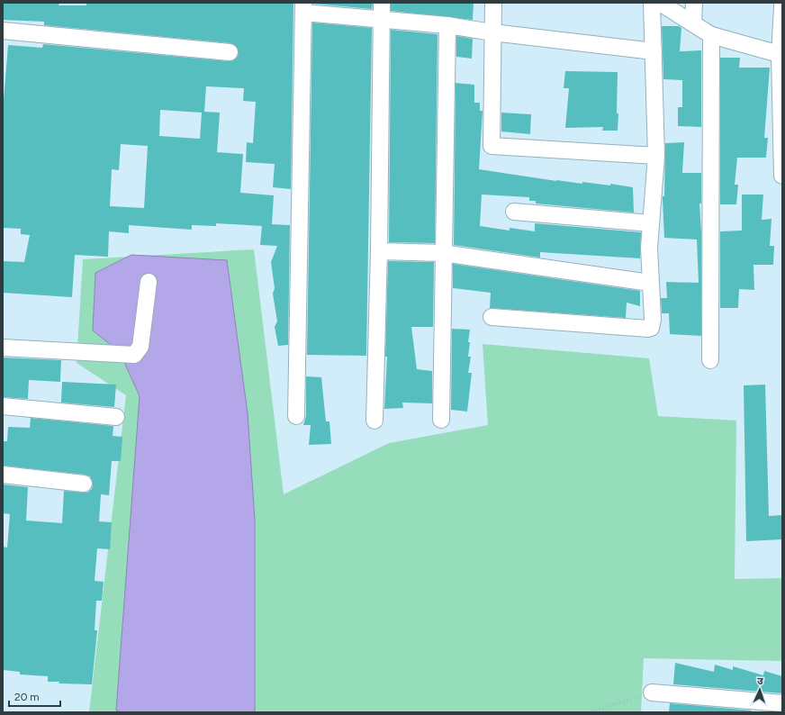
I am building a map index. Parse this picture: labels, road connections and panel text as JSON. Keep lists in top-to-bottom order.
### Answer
{
  "scale_bar": "20 m",
  "north": "top"
}
